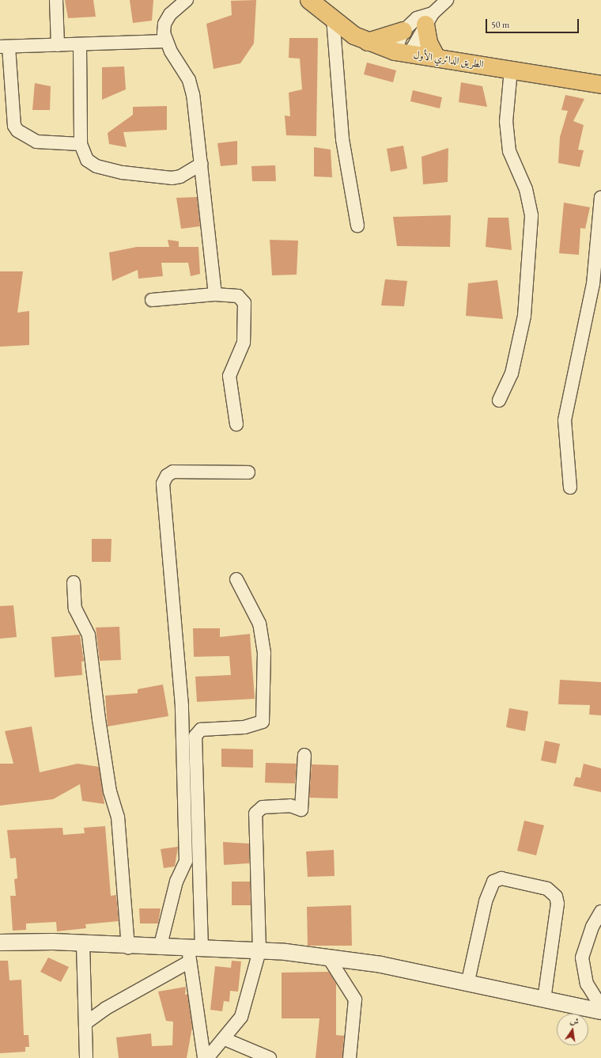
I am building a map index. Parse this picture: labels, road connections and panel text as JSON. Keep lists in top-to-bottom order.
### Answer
{
  "streets": {
    "main road": ["الطريق الدائري الأول"]
  },
  "scale_bar": "50 m",
  "north": "top"
}
